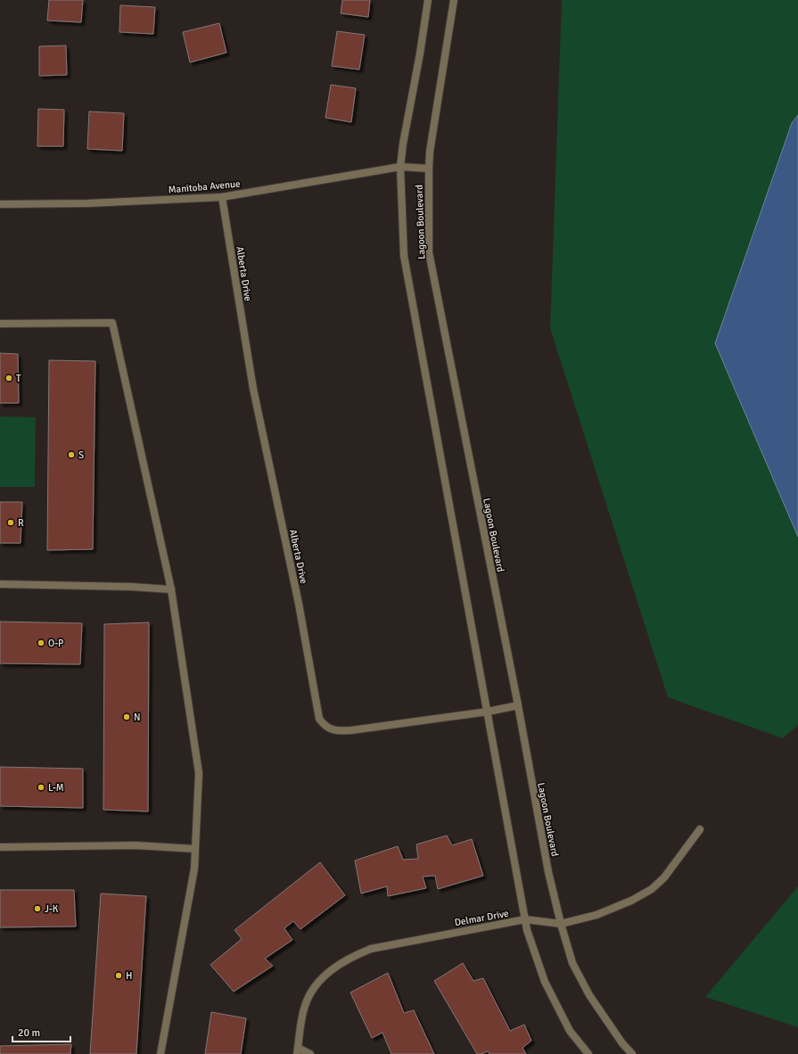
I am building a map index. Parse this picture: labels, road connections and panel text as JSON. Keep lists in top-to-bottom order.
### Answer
{
  "streets": {
    "street": [
      "Manitoba Avenue",
      "Lagoon Boulevard",
      "Alberta Drive",
      "Delmar Drive"
    ]
  },
  "crossings": [
    ["Manitoba Avenue", "Lagoon Boulevard"],
    ["Manitoba Avenue", "Alberta Drive"],
    ["Lagoon Boulevard", "Alberta Drive"],
    ["Lagoon Boulevard", "Delmar Drive"]
  ],
  "places": [
    "T",
    "S",
    "R",
    "O-P",
    "N",
    "L-M",
    "J-K",
    "H"
  ],
  "scale_bar": "20 m"
}
